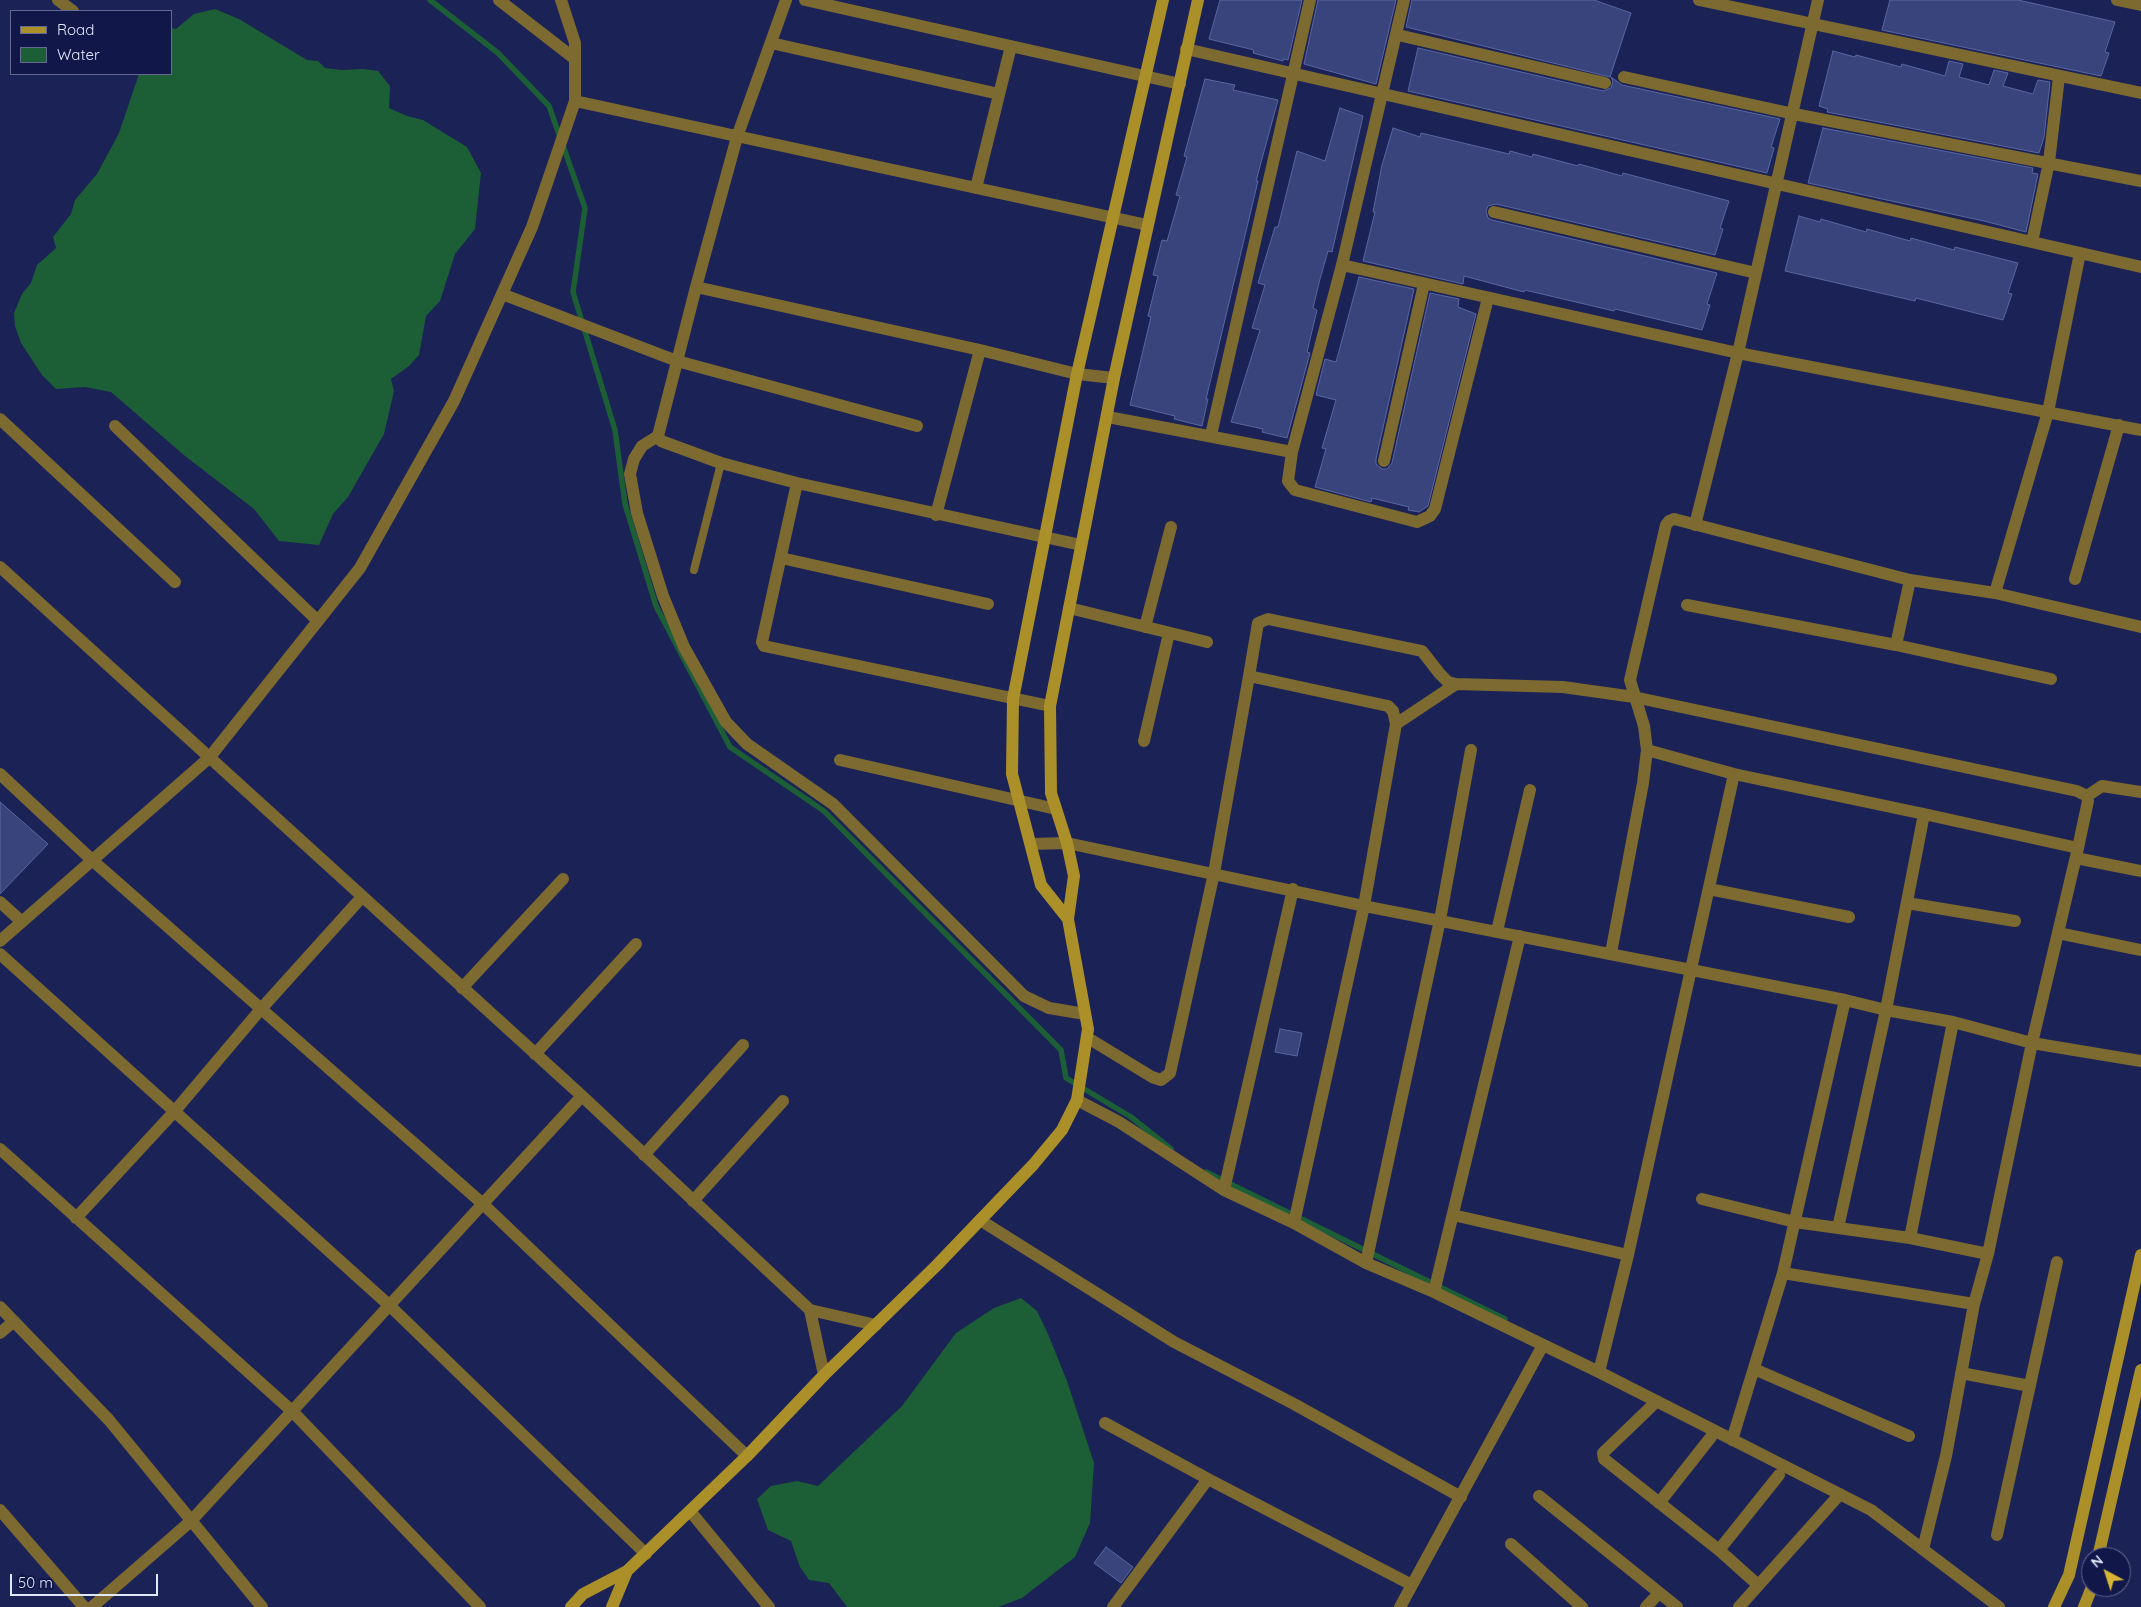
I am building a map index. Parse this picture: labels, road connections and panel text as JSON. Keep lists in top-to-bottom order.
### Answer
{
  "legend": ["Road", "Water"],
  "scale_bar": "50 m",
  "north": "top left"
}
